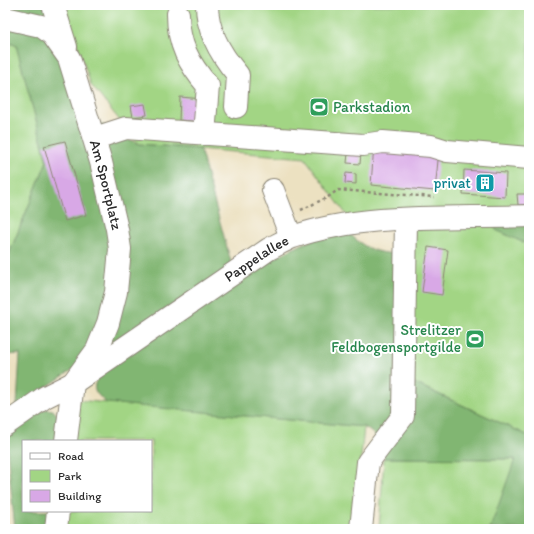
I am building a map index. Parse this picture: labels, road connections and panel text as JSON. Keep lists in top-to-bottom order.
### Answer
{
  "streets": {
    "lane": ["Am Sportplatz", "Pappelallee"]
  },
  "crossings": [
    ["Am Sportplatz", "Pappelallee"]
  ],
  "places": {
    "sports": ["Parkstadion", "Strelitzer Feldbogensportgilde"],
    "building": ["privat"]
  },
  "legend": ["Road", "Park", "Building"]
}
